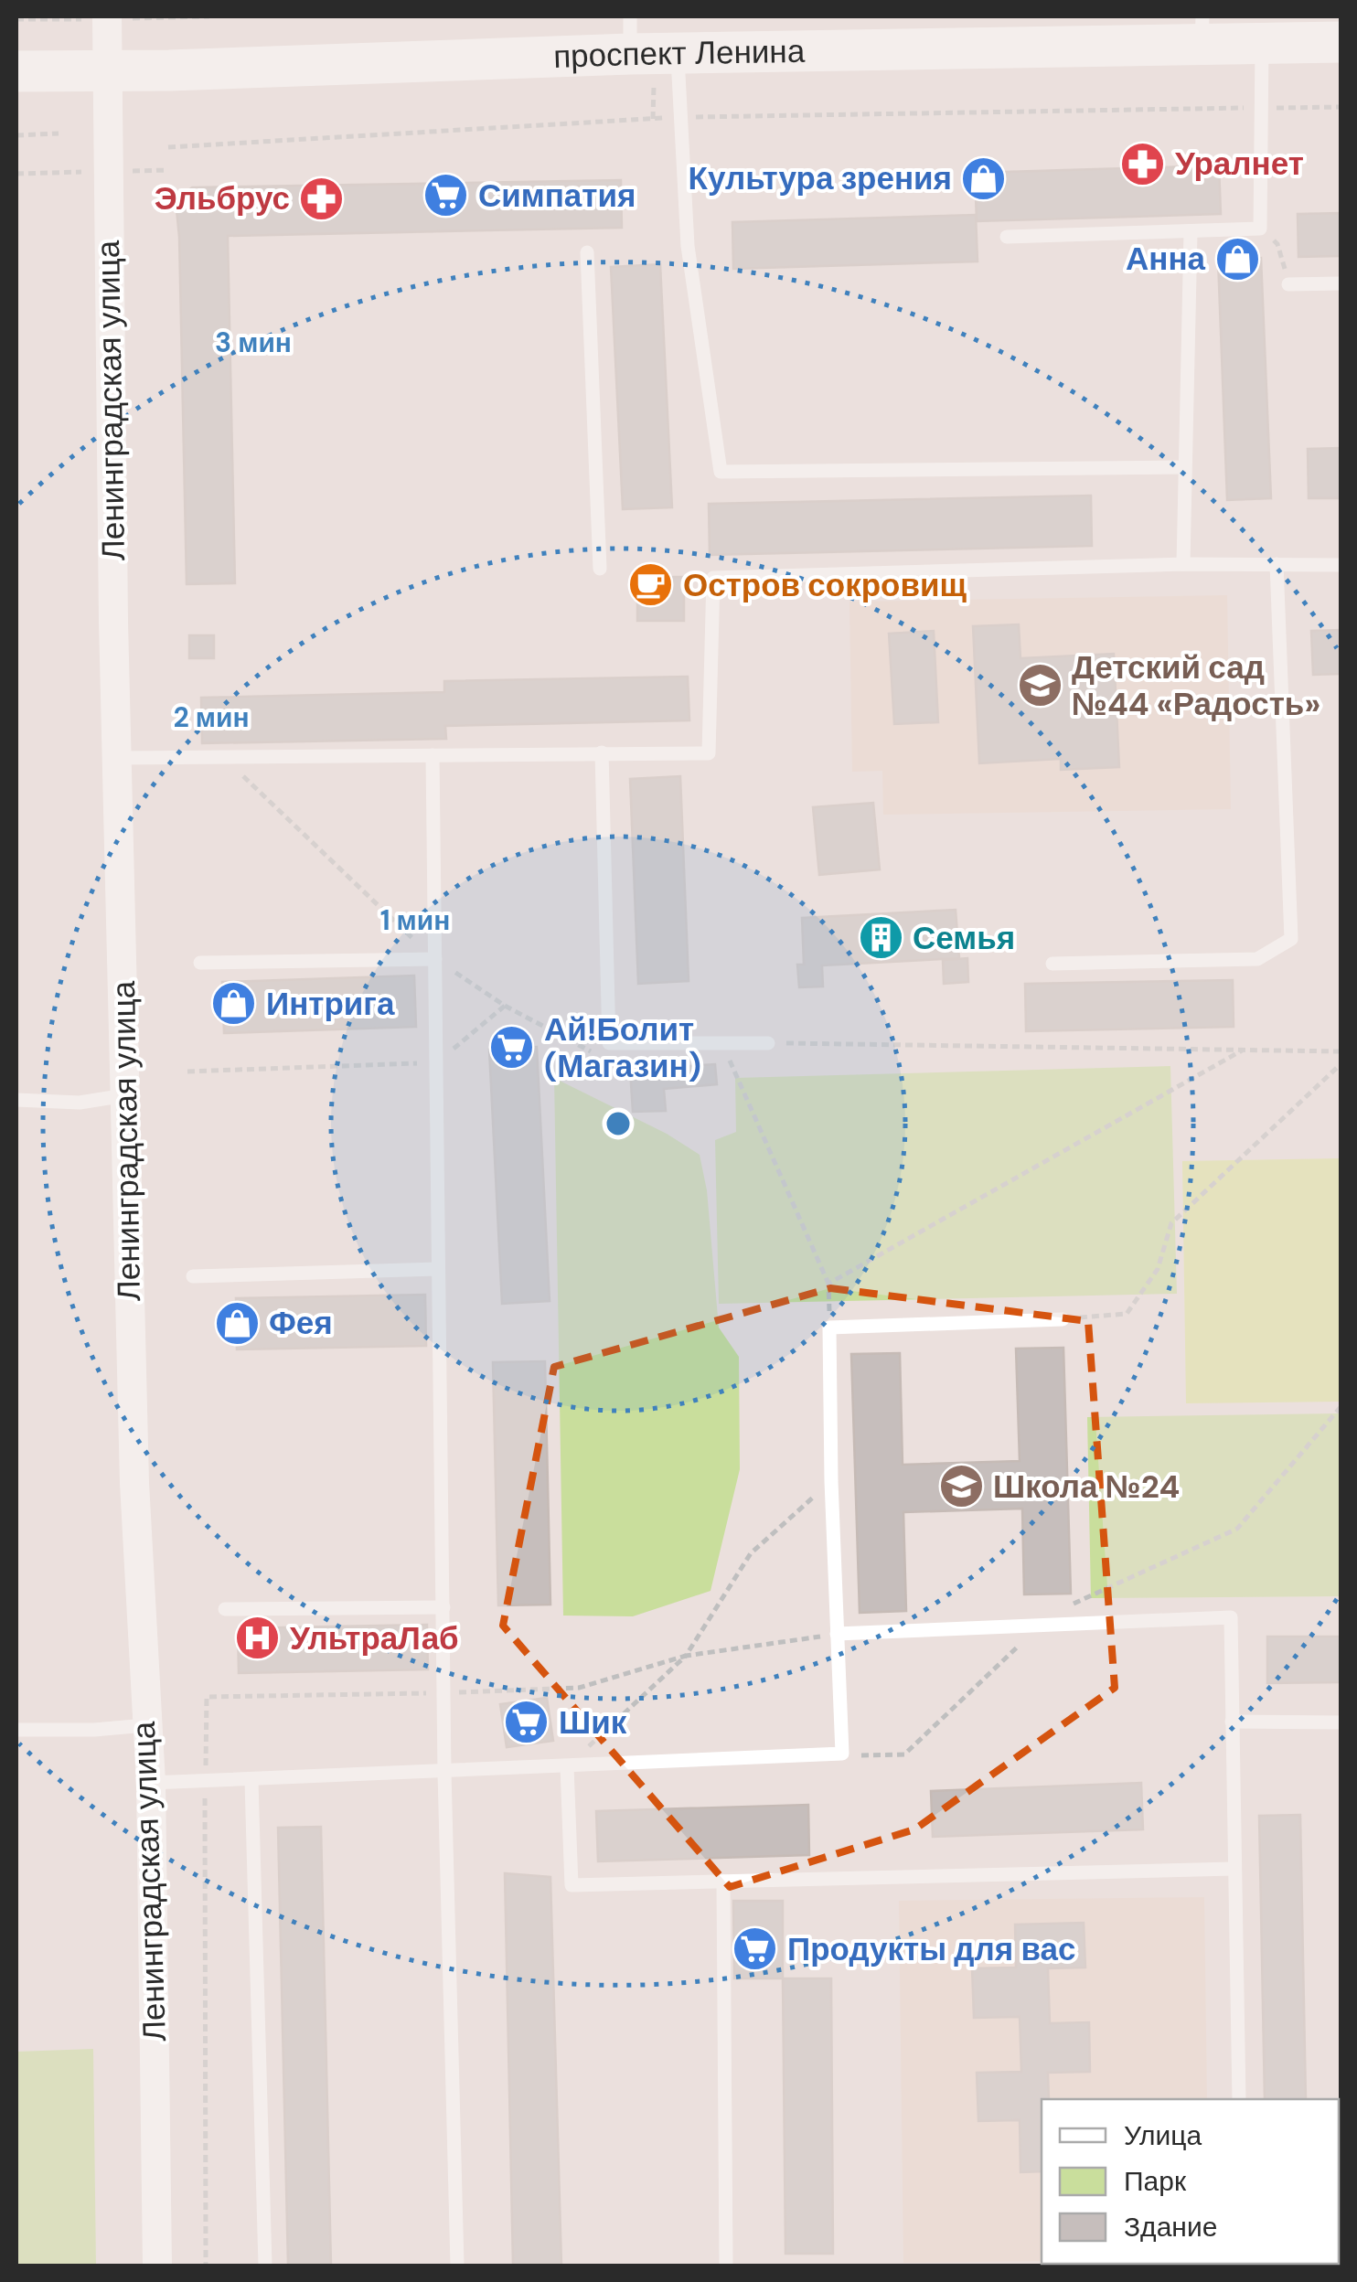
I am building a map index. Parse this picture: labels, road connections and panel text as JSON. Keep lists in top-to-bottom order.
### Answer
{
  "streets": {
    "street": ["проспект Ленина", "Ленинградская улица"]
  },
  "crossings": [
    ["проспект Ленина", "Ленинградская улица"]
  ],
  "places": {
    "pharmacy": ["Уралнет", "Эльбрус"],
    "shop": [
      "Культура зрения",
      "Анна",
      "Интрига",
      "Фея"
    ],
    "supermarket": [
      "Симпатия",
      "Ай!Болит (Магазин)",
      "Шик",
      "Продукты для вас"
    ],
    "cafe": ["Остров сокровищ"],
    "school or university": ["Детский сад №44 «Радость»", "Школа №24"],
    "building": ["Семья"],
    "hospital": ["УльтраЛаб"]
  },
  "legend": ["Улица", "Парк", "Здание"],
  "rings": ["3 мин", "2 мин", "1 мин"]
}
